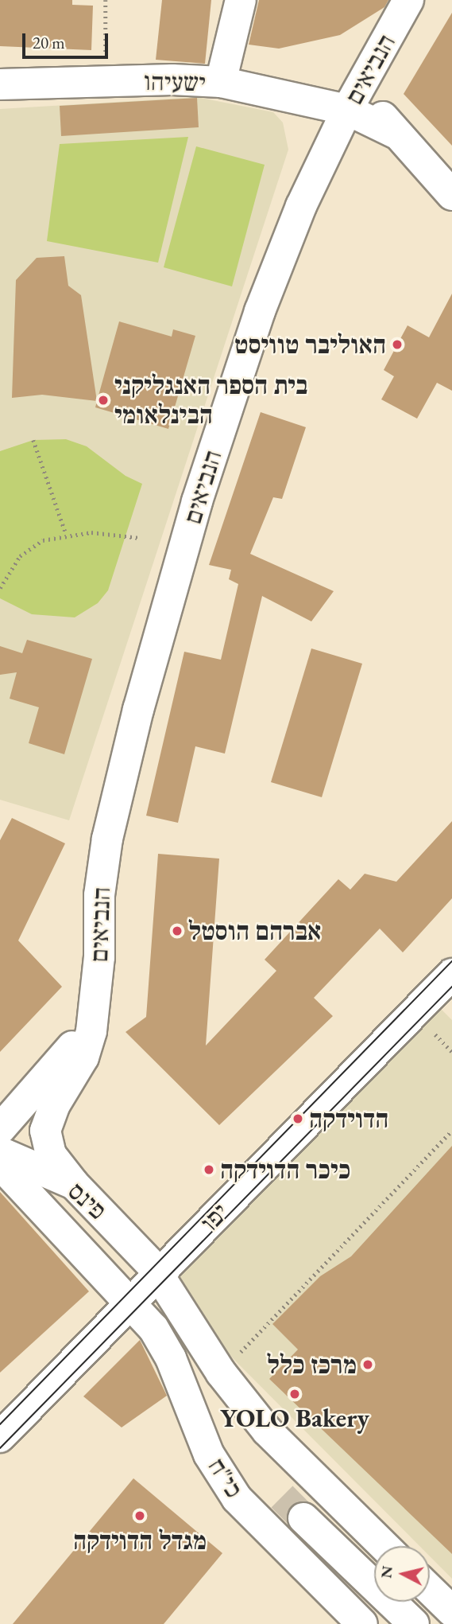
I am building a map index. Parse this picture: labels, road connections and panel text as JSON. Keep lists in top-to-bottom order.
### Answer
{
  "streets": {
    "street": [
      "הנביאים",
      "ישעיהו",
      "פינס",
      "יפו",
      "כי\"ח"
    ]
  },
  "crossings": [
    ["הנביאים", "ישעיהו"],
    ["הנביאים", "פינס"],
    ["פינס", "יפו"],
    ["פינס", "כי\"ח"],
    ["יפו", "כי\"ח"]
  ],
  "places": [
    "האוליבר טוויסט",
    "בית הספר האנגליקני הבינלאומי",
    "אברהם הוסטל",
    "הדוידקה",
    "כיכר הדוידקה",
    "מרכז כלל",
    "YOLO Bakery",
    "מגדל הדוידקה"
  ],
  "scale_bar": "20 m",
  "north": "left"
}
